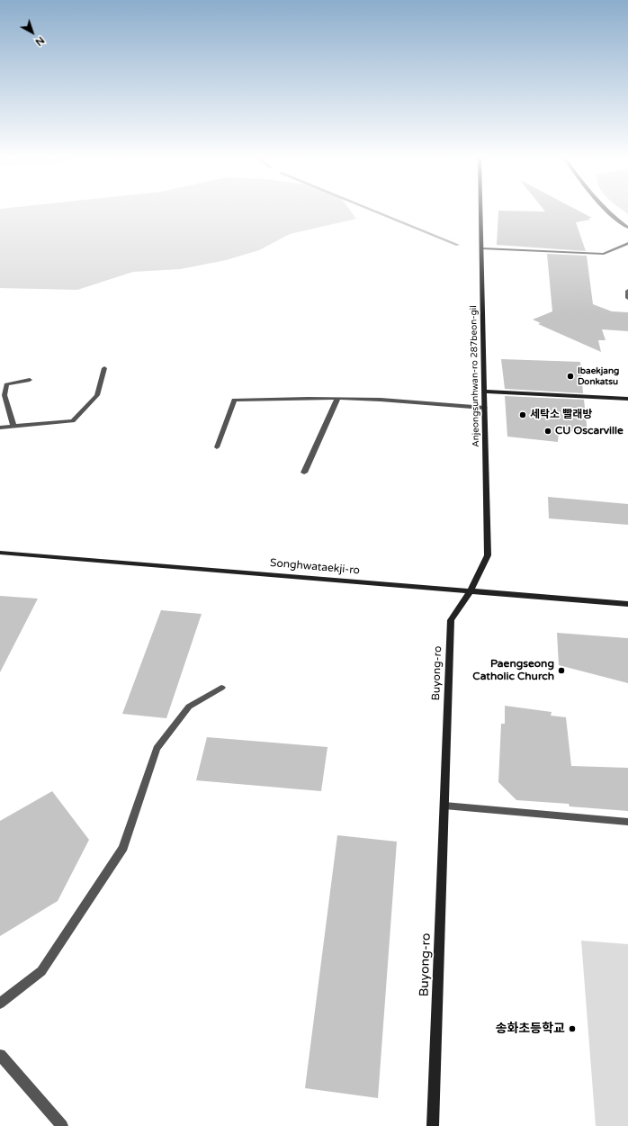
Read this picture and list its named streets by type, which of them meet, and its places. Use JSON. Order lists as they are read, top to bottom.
{
  "streets": {
    "street": ["Anjeongsunhwan-ro 287beon-gil", "Songhwataekji-ro", "Buyong-ro"]
  },
  "crossings": [
    ["Anjeongsunhwan-ro 287beon-gil", "Songhwataekji-ro"],
    ["Anjeongsunhwan-ro 287beon-gil", "Buyong-ro"],
    ["Songhwataekji-ro", "Buyong-ro"]
  ],
  "places": [
    "Ibaekjang Donkatsu",
    "세탁소 빨래방",
    "CU Oscarville",
    "Paengseong Catholic Church",
    "송화초등학교"
  ],
  "north": "bottom right"
}
